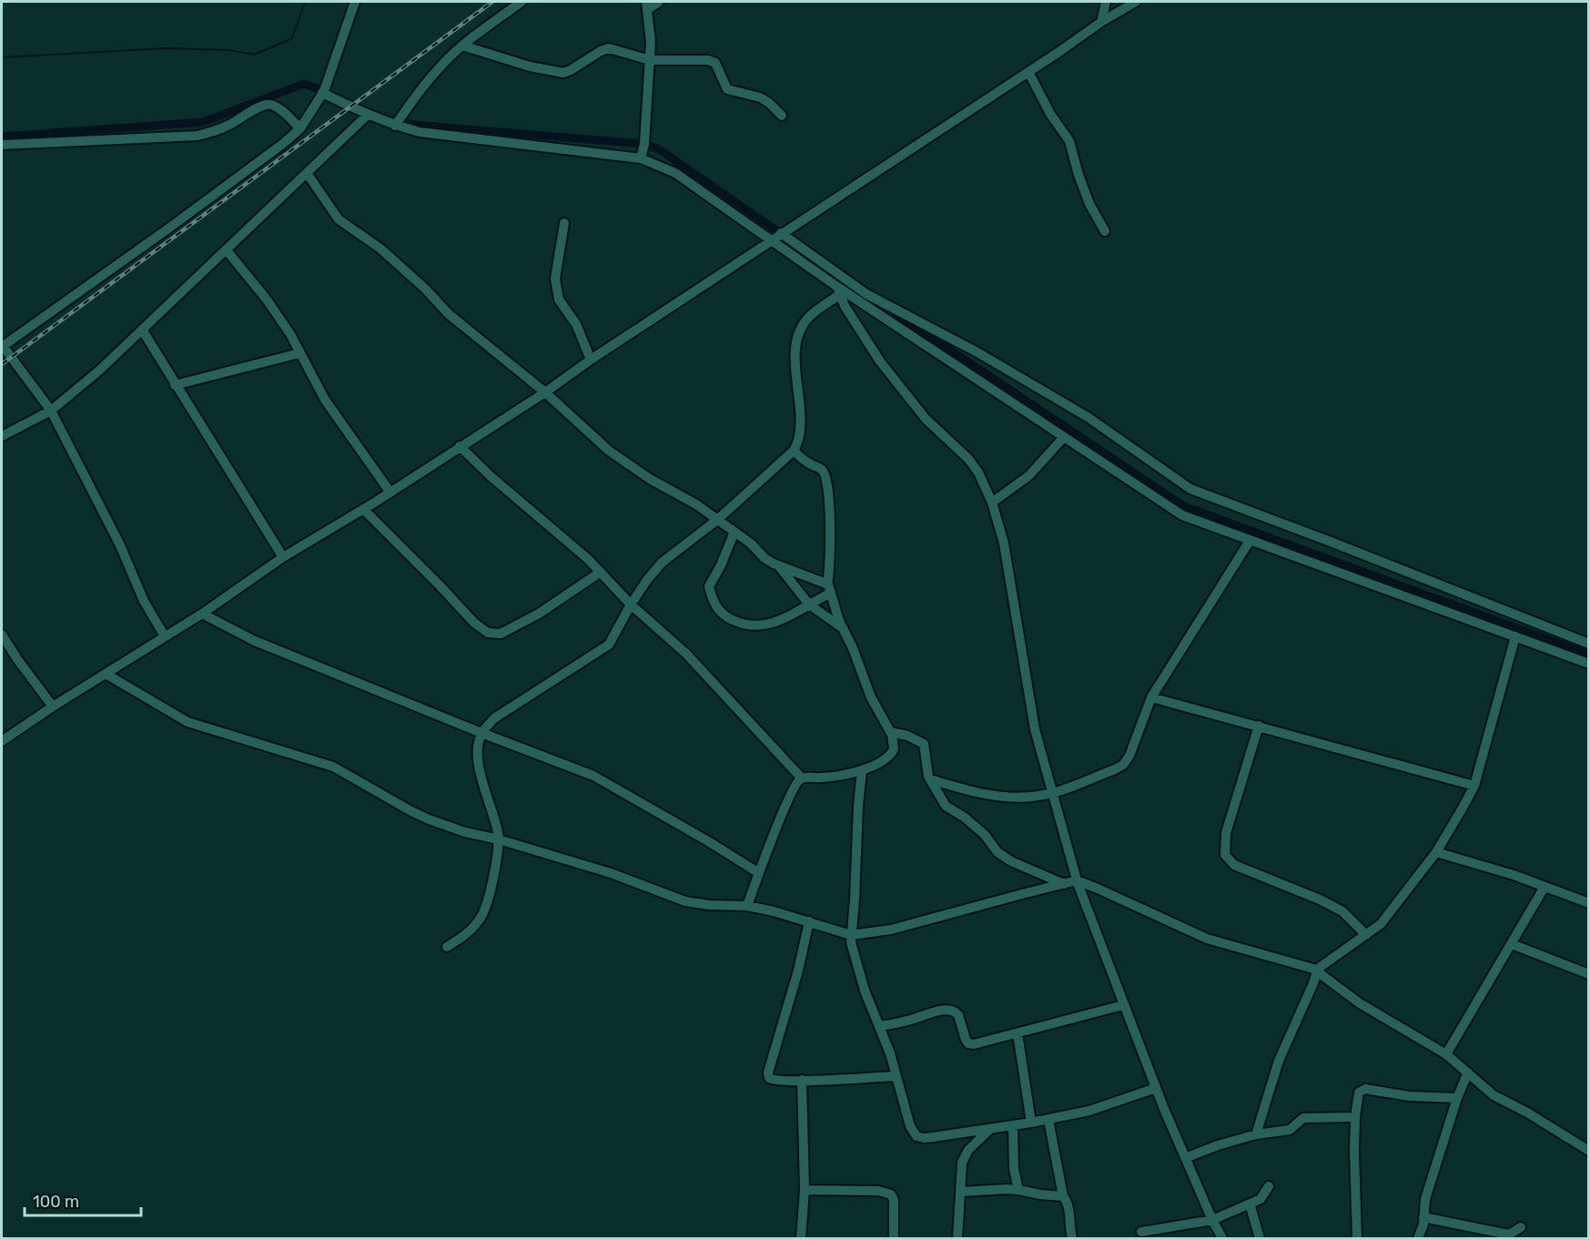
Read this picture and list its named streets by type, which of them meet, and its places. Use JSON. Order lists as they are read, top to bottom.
{
  "scale_bar": "100 m"
}
